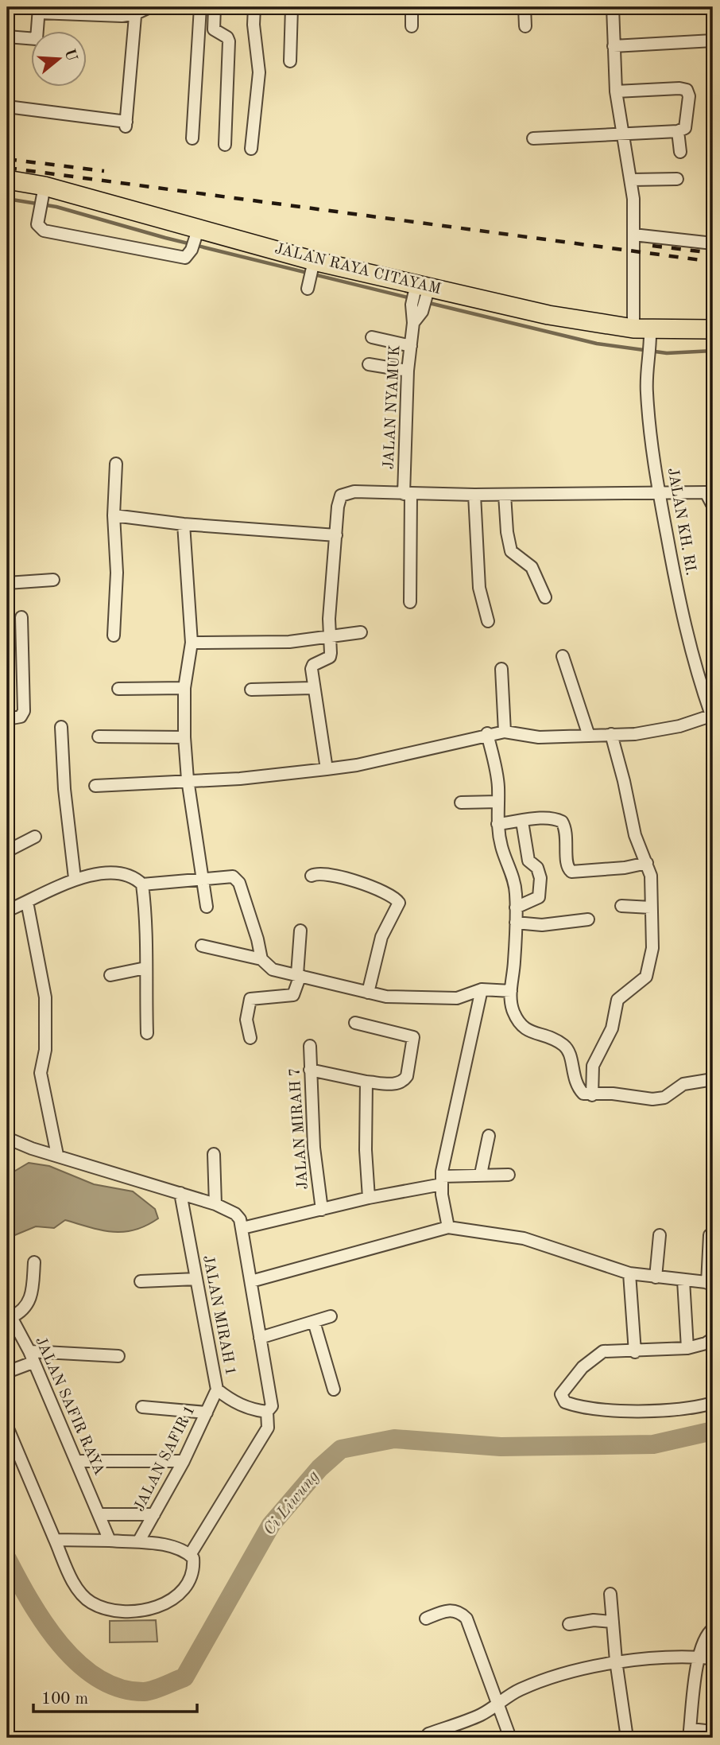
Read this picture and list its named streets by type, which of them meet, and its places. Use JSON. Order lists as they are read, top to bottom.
{
  "streets": {
    "main road": ["JALAN RAYA CITAYAM"],
    "street": [
      "JALAN NYAMUK",
      "JALAN KH. RI.",
      "JALAN MIRAH 7",
      "JALAN MIRAH 1",
      "JALAN SAFIR RAYA",
      "JALAN SAFIR 1"
    ]
  },
  "crossings": [
    ["JALAN RAYA CITAYAM", "JALAN NYAMUK"],
    ["JALAN RAYA CITAYAM", "JALAN KH. RI."],
    ["JALAN MIRAH 1", "JALAN SAFIR 1"]
  ],
  "water": ["Ci Liwung"],
  "scale_bar": "100 m",
  "north": "right"
}
